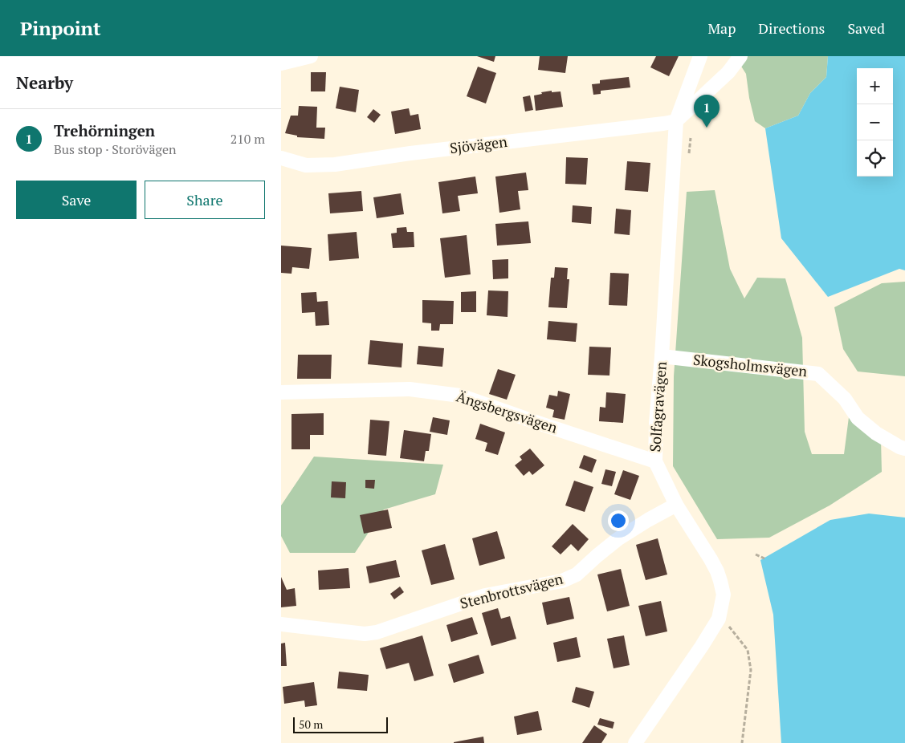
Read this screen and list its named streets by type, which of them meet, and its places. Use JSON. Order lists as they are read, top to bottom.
{
  "streets": {
    "street": [
      "Sjövägen",
      "Skogsholmsvägen",
      "Solfagravägen",
      "Ängsbergsvägen",
      "Stenbrottsvägen"
    ]
  },
  "crossings": [
    ["Sjövägen", "Solfagravägen"],
    ["Skogsholmsvägen", "Solfagravägen"],
    ["Solfagravägen", "Ängsbergsvägen"],
    ["Solfagravägen", "Stenbrottsvägen"]
  ],
  "scale_bar": "50 m",
  "page": {
    "header": "Pinpoint",
    "nav": ["Map", "Directions", "Saved"],
    "heading": "Nearby",
    "map_buttons": ["+", "−"],
    "pins": "1",
    "list": [
      {
        "mark": "1",
        "name": "Trehörningen",
        "note": "Bus stop · Storövägen",
        "value": "210 m"
      }
    ],
    "buttons": ["Save", "Share"],
    "scale": "50 m"
  }
}
